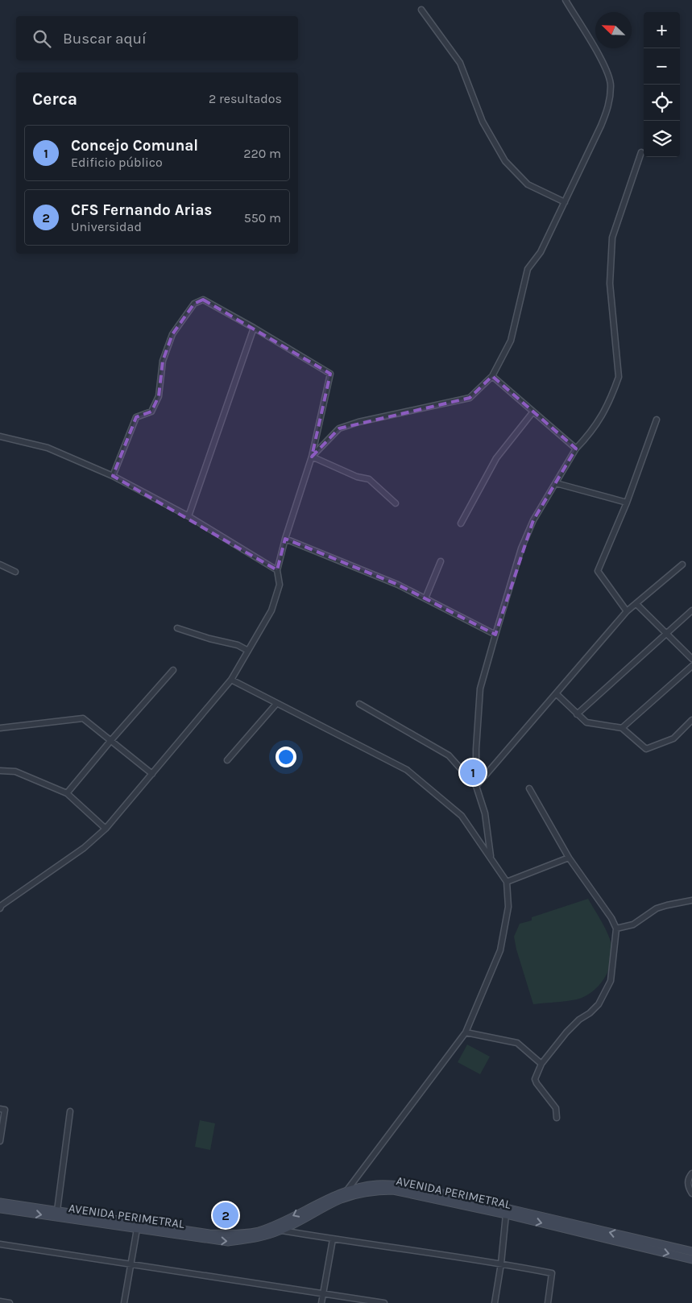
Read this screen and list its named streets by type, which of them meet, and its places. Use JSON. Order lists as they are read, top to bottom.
{
  "streets": {
    "main road": ["AVENIDA PERIMETRAL"]
  },
  "north": "top left",
  "page": {
    "map_buttons": ["+", "−"],
    "search": "Buscar aquí",
    "heading": ["Cerca", "2 resultados"],
    "list": [
      {
        "mark": "1",
        "name": "Concejo Comunal",
        "note": "Edificio público",
        "value": "220 m"
      },
      {
        "mark": "2",
        "name": "CFS Fernando Arias",
        "note": "Universidad",
        "value": "550 m"
      }
    ],
    "pins": ["1", "2"]
  }
}
